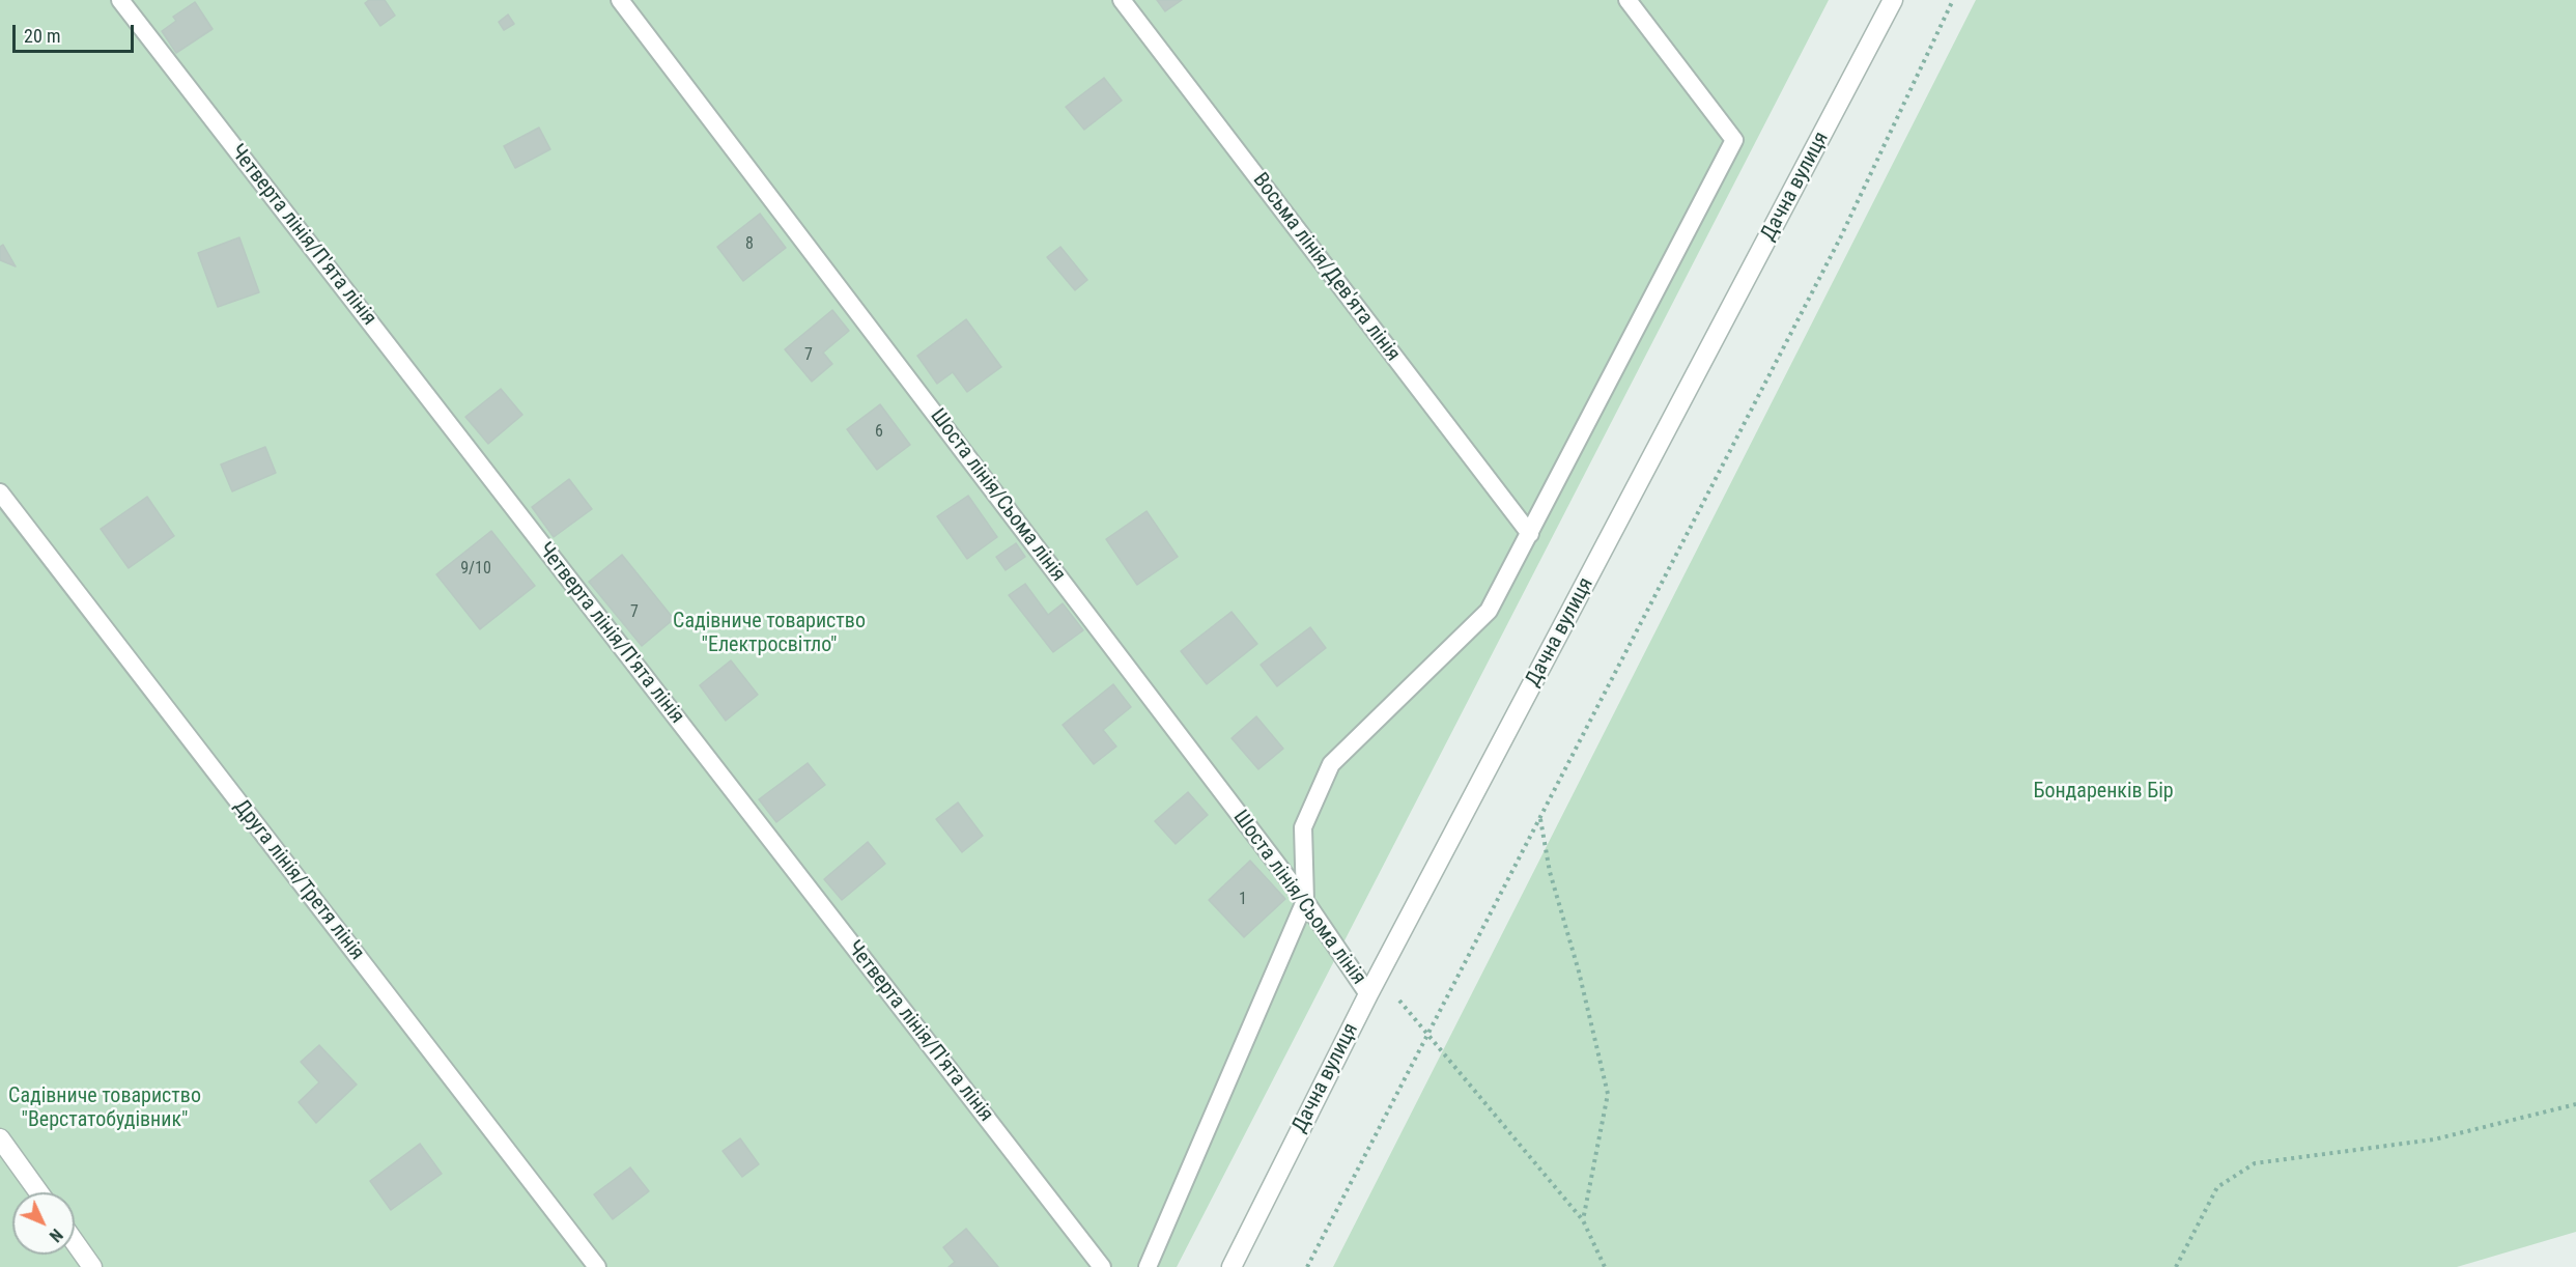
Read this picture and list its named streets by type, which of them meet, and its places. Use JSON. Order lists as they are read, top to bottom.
{
  "streets": {
    "street": ["Дачна вулиця"],
    "lane": [
      "Четверта лінія/П'ята лінія",
      "Восьма лінія/Дев'ята лінія",
      "Шоста лінія/Сьома лінія",
      "Друга лінія/Третя лінія"
    ]
  },
  "crossings": [
    ["Дачна вулиця", "Шоста лінія/Сьома лінія"]
  ],
  "parks": ["Садівниче товариство \"Електросвітло\"", "Бондаренків Бір", "Садівниче товариство \"Верстатобудівник\""],
  "house_numbers": [
    "8",
    "7",
    "6",
    "9/10",
    "7",
    "1"
  ],
  "scale_bar": "20 m",
  "north": "bottom right"
}
